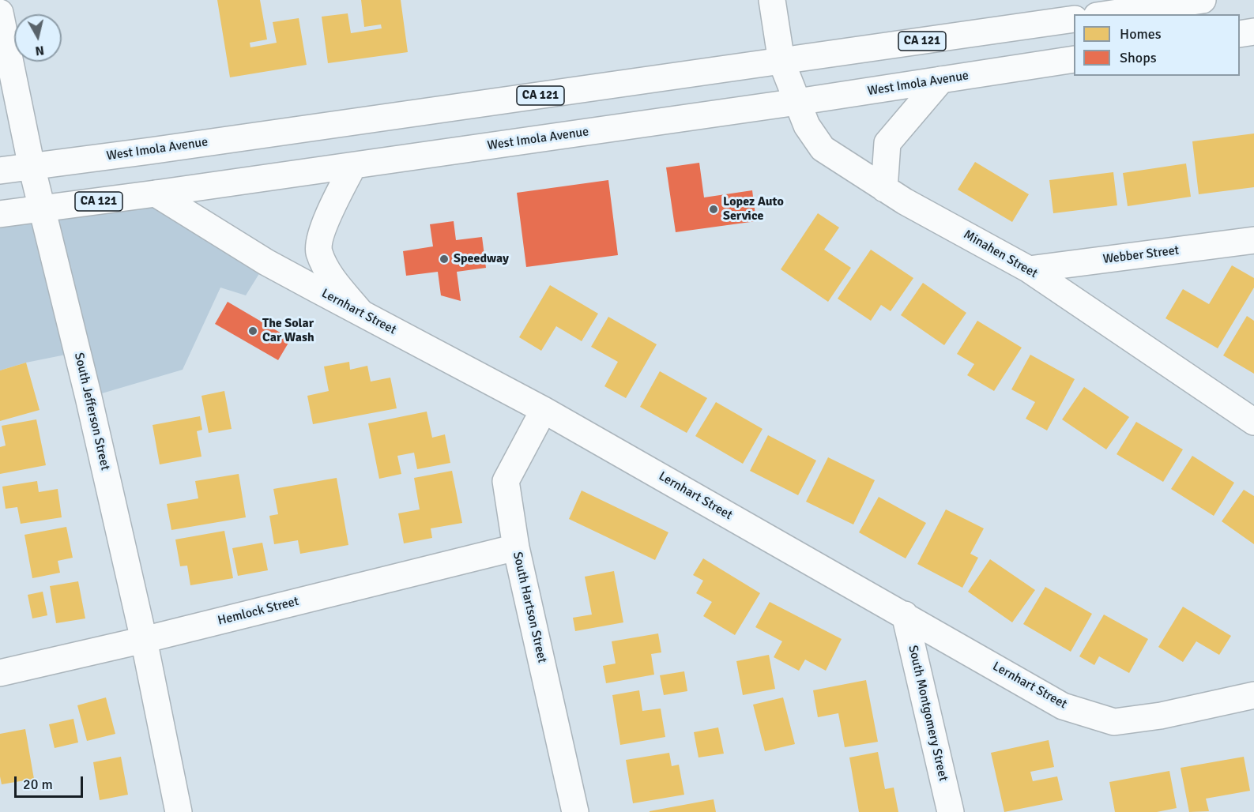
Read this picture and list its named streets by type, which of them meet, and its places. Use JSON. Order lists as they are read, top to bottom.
{
  "streets": {
    "street": [
      "CA 121",
      "West Imola Avenue",
      "Minahen Street",
      "Webber Street",
      "Lernhart Street",
      "South Jefferson Street",
      "South Hartson Street",
      "Hemlock Street",
      "South Montgomery Street"
    ]
  },
  "crossings": [
    ["West Imola Avenue", "Minahen Street"],
    ["West Imola Avenue", "Lernhart Street"],
    ["West Imola Avenue", "South Jefferson Street"],
    ["Minahen Street", "Webber Street"],
    ["Lernhart Street", "South Hartson Street"],
    ["Lernhart Street", "South Montgomery Street"],
    ["South Jefferson Street", "Hemlock Street"],
    ["South Hartson Street", "Hemlock Street"]
  ],
  "places": ["Lopez Auto Service", "Speedway", "The Solar Car Wash"],
  "legend": ["Homes", "Shops"],
  "scale_bar": "20 m",
  "north": "bottom"
}
